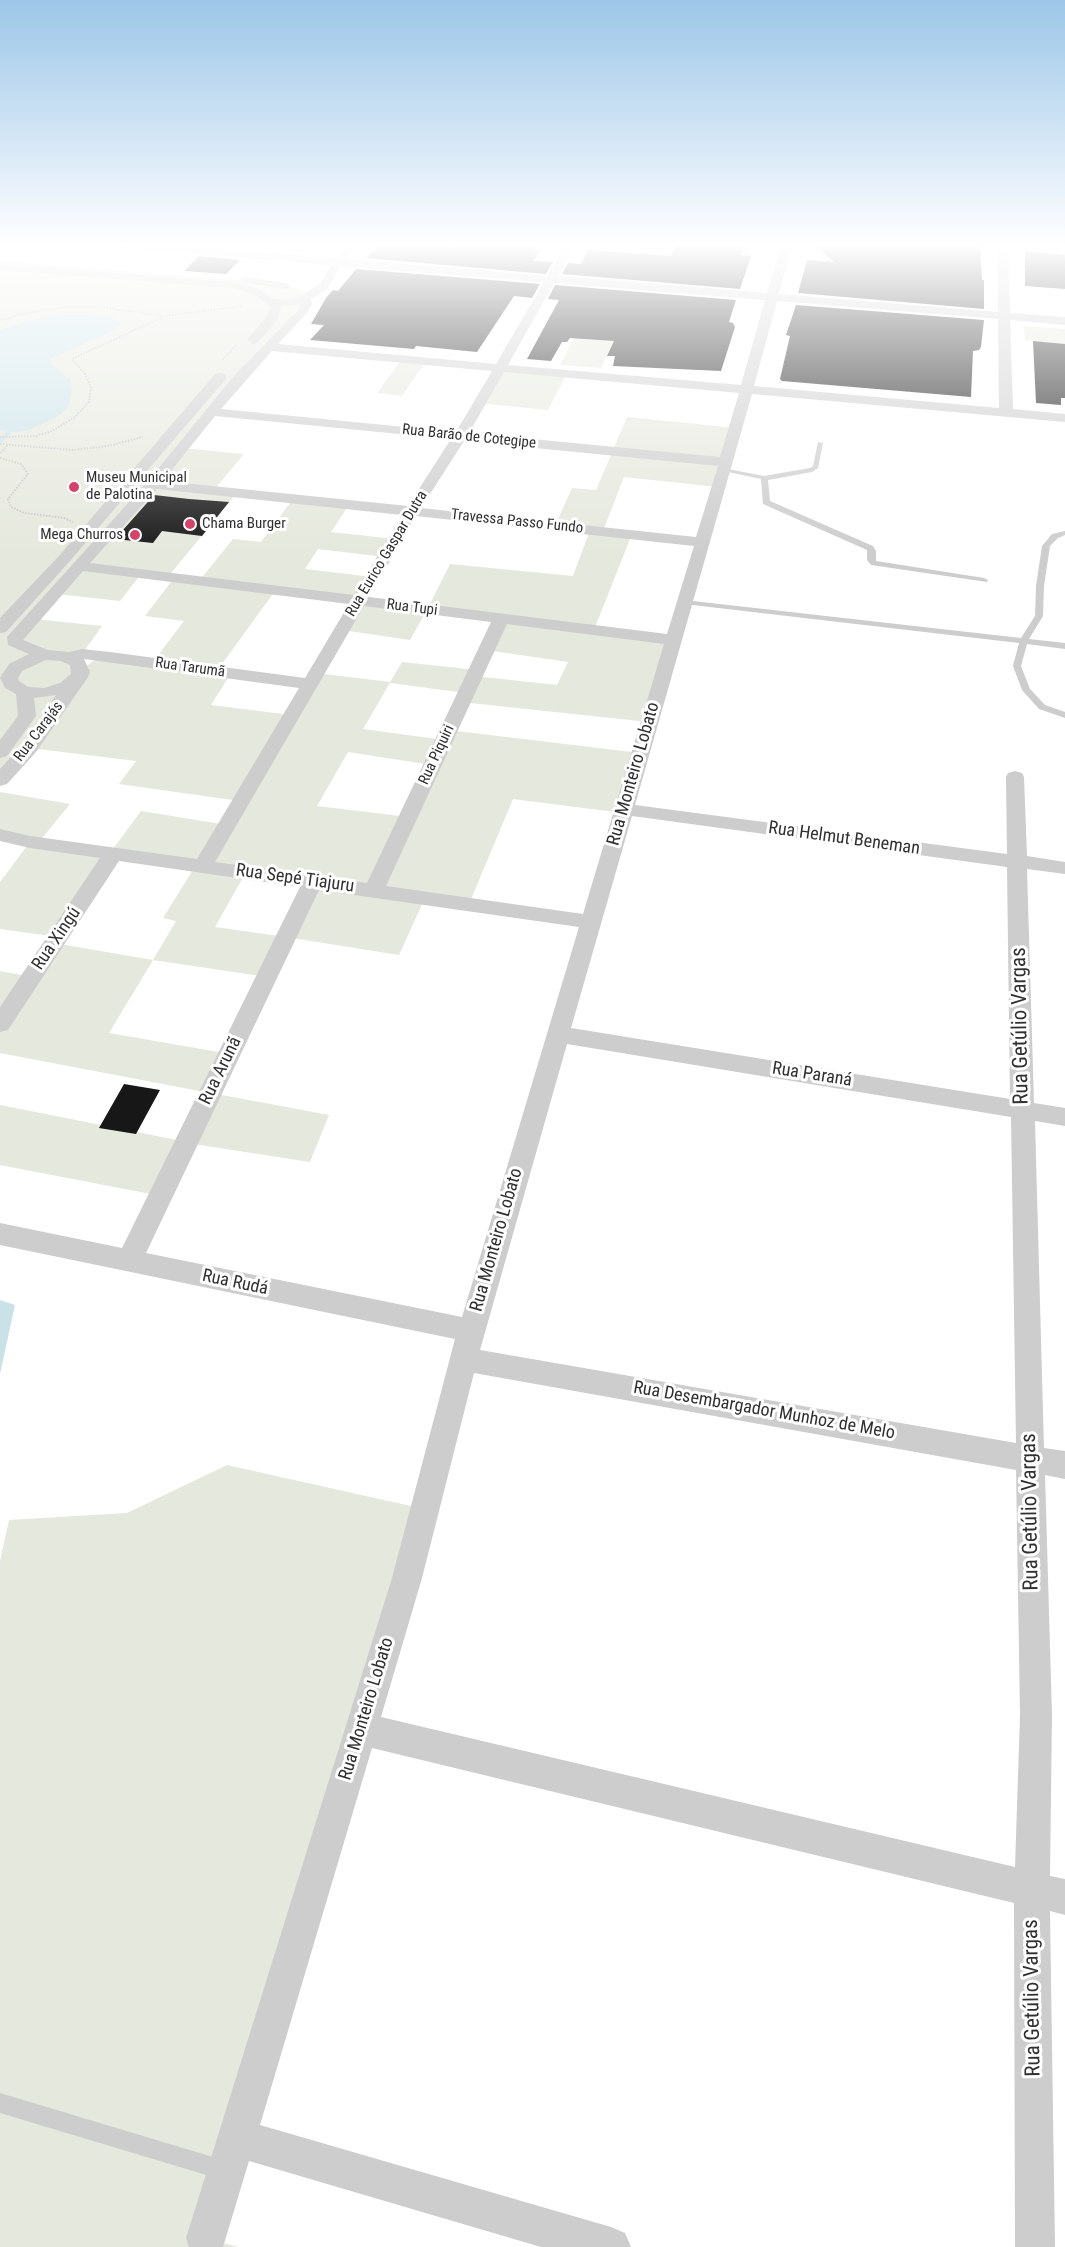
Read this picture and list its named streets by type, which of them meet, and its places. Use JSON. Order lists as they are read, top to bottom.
{
  "streets": {
    "street": [
      "Rua Barão de Cotegipe",
      "Travessa Passo Fundo",
      "Rua Eurico Gaspar Dutra",
      "Rua Tupi",
      "Rua Tarumã",
      "Rua Carajás",
      "Rua Piquiri",
      "Rua Monteiro Lobato",
      "Rua Helmut Beneman",
      "Rua Sepé Tiajuru",
      "Rua Xingú",
      "Rua Getúlio Vargas",
      "Rua Arunã",
      "Rua Paraná",
      "Rua Rudá",
      "Rua Desembargador Munhoz de Melo"
    ]
  },
  "crossings": [
    ["Rua Barão de Cotegipe", "Rua Eurico Gaspar Dutra"],
    ["Rua Barão de Cotegipe", "Rua Monteiro Lobato"],
    ["Travessa Passo Fundo", "Rua Eurico Gaspar Dutra"],
    ["Travessa Passo Fundo", "Rua Monteiro Lobato"],
    ["Rua Eurico Gaspar Dutra", "Rua Tupi"],
    ["Rua Eurico Gaspar Dutra", "Rua Tarumã"],
    ["Rua Eurico Gaspar Dutra", "Rua Sepé Tiajuru"],
    ["Rua Tupi", "Rua Piquiri"],
    ["Rua Tupi", "Rua Monteiro Lobato"],
    ["Rua Tarumã", "Rua Carajás"],
    ["Rua Piquiri", "Rua Sepé Tiajuru"],
    ["Rua Monteiro Lobato", "Rua Helmut Beneman"],
    ["Rua Monteiro Lobato", "Rua Sepé Tiajuru"],
    ["Rua Monteiro Lobato", "Rua Paraná"],
    ["Rua Monteiro Lobato", "Rua Rudá"],
    ["Rua Monteiro Lobato", "Rua Desembargador Munhoz de Melo"],
    ["Rua Helmut Beneman", "Rua Getúlio Vargas"],
    ["Rua Sepé Tiajuru", "Rua Xingú"],
    ["Rua Sepé Tiajuru", "Rua Arunã"],
    ["Rua Getúlio Vargas", "Rua Paraná"],
    ["Rua Getúlio Vargas", "Rua Desembargador Munhoz de Melo"],
    ["Rua Arunã", "Rua Rudá"],
    ["Rua Rudá", "Rua Desembargador Munhoz de Melo"]
  ],
  "places": ["Museu Municipal de Palotina", "Chama Burger", "Mega Churros"]
}
